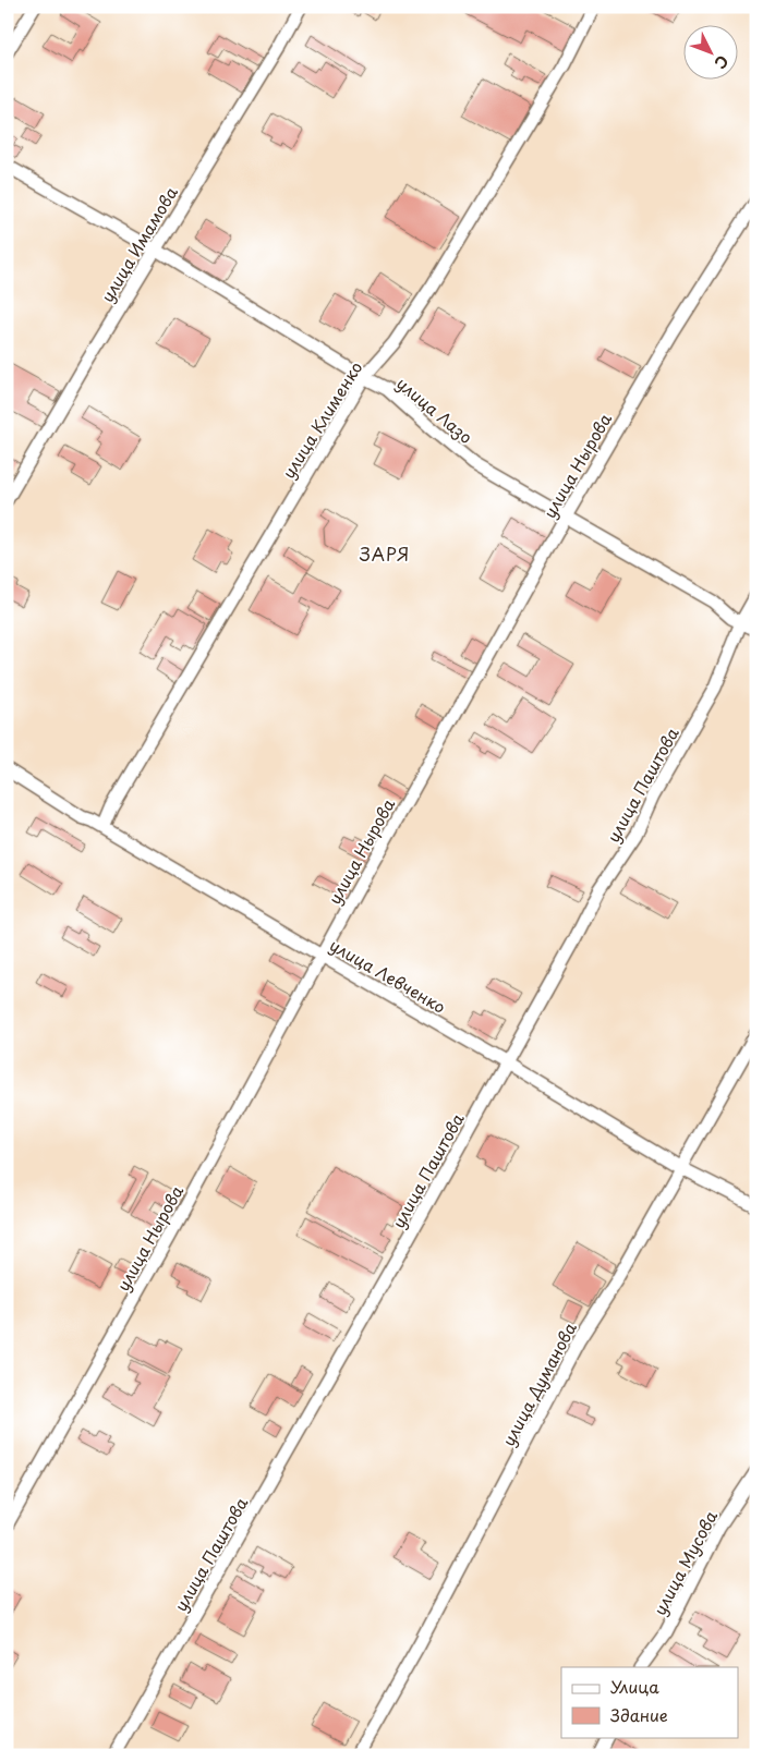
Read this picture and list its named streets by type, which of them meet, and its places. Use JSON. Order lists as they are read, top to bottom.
{
  "streets": {
    "street": [
      "улица Имамова",
      "улица Лазо",
      "улица Клименко",
      "улица Нырова",
      "улица Паштова",
      "улица Левченко",
      "улица Думанова",
      "улица Мусова"
    ]
  },
  "crossings": [
    ["улица Имамова", "улица Лазо"],
    ["улица Лазо", "улица Клименко"],
    ["улица Лазо", "улица Нырова"],
    ["улица Лазо", "улица Паштова"],
    ["улица Клименко", "улица Левченко"],
    ["улица Нырова", "улица Левченко"],
    ["улица Паштова", "улица Левченко"],
    ["улица Левченко", "улица Думанова"]
  ],
  "districts": ["ЗАРЯ"],
  "legend": ["Улица", "Здание"],
  "north": "bottom right"
}
